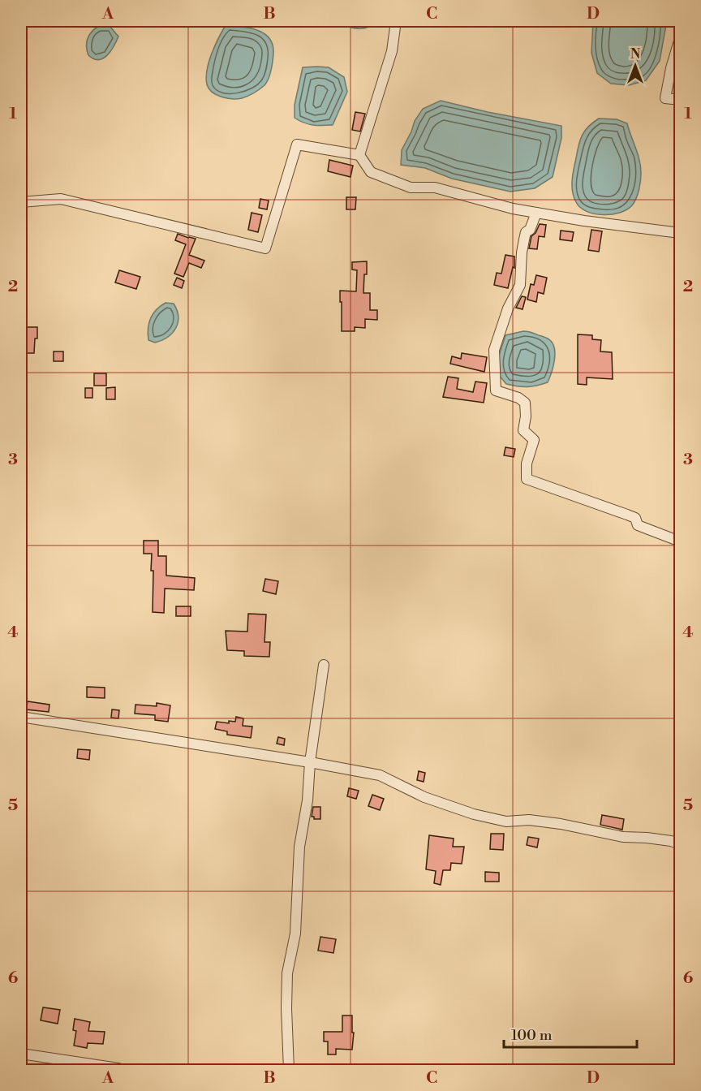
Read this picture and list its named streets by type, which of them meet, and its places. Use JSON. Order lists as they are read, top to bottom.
{
  "scale_bar": "100 m",
  "north": "top",
  "grid": {
    "columns": [
      "A",
      "B",
      "C",
      "D"
    ],
    "rows": [
      "1",
      "2",
      "3",
      "4",
      "5",
      "6"
    ]
  }
}
